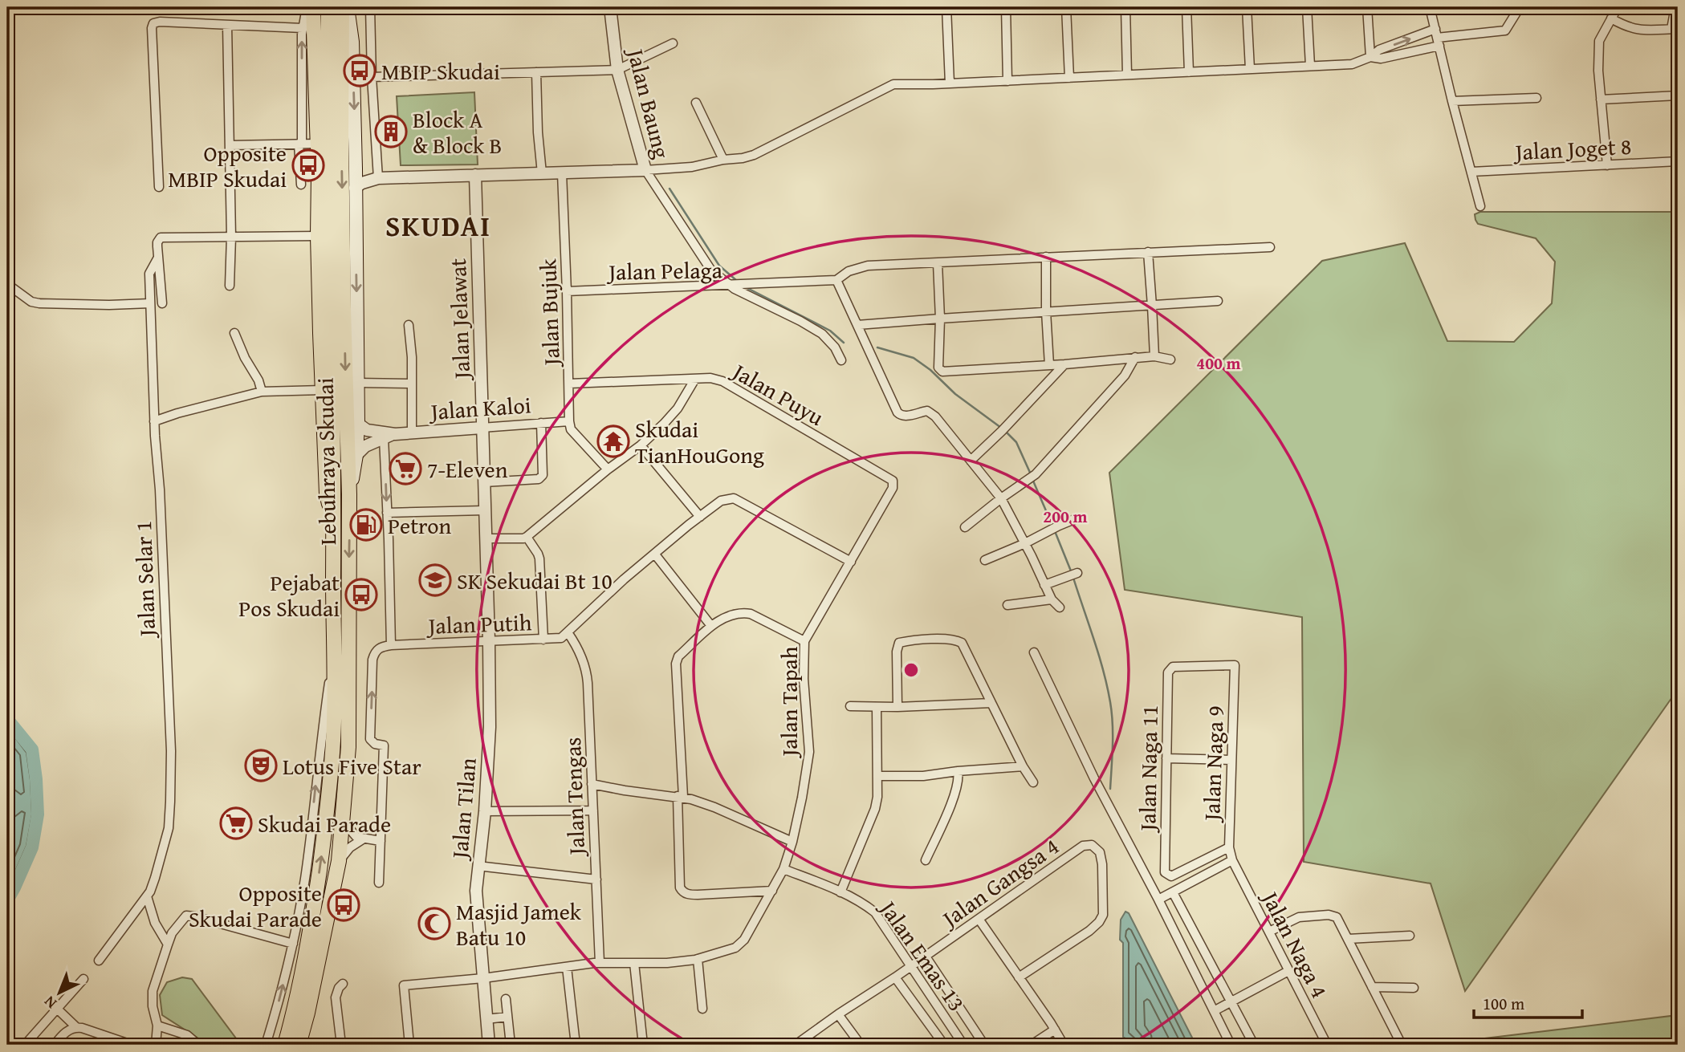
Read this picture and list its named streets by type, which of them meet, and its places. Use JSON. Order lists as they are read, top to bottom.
{
  "streets": {
    "main road": ["Lebuhraya Skudai"],
    "street": [
      "Jalan Baung",
      "Jalan Joget 8",
      "Jalan Pelaga",
      "Jalan Bujuk",
      "Jalan Jelawat",
      "Jalan Puyu",
      "Jalan Kaloi",
      "Jalan Selar 1",
      "Jalan Putih",
      "Jalan Tapah",
      "Jalan Naga 9",
      "Jalan Naga 11",
      "Jalan Tengas",
      "Jalan Tilan",
      "Jalan Gangsa 4",
      "Jalan Naga 4",
      "Jalan Emas 13"
    ]
  },
  "crossings": [
    ["Jalan Baung", "Jalan Pelaga"],
    ["Jalan Pelaga", "Jalan Bujuk"],
    ["Jalan Bujuk", "Jalan Puyu"],
    ["Jalan Bujuk", "Jalan Kaloi"],
    ["Jalan Jelawat", "Jalan Kaloi"],
    ["Jalan Jelawat", "Jalan Tilan"],
    ["Jalan Puyu", "Jalan Tapah"],
    ["Jalan Putih", "Jalan Tengas"],
    ["Jalan Putih", "Jalan Tilan"],
    ["Jalan Tapah", "Jalan Tengas"],
    ["Jalan Tapah", "Jalan Tilan"],
    ["Jalan Tapah", "Jalan Emas 13"],
    ["Jalan Naga 9", "Jalan Naga 11"],
    ["Jalan Naga 9", "Jalan Naga 4"],
    ["Jalan Gangsa 4", "Jalan Emas 13"]
  ],
  "districts": ["SKUDAI"],
  "places": {
    "bus stop": [
      "MBIP Skudai",
      "Opposite MBIP Skudai",
      "Pejabat Pos Skudai",
      "Opposite Skudai Parade"
    ],
    "building": ["Block A & Block B"],
    "temple": ["Skudai TianHouGong"],
    "supermarket": ["7-Eleven", "Skudai Parade"],
    "fuel station": ["Petron"],
    "school or university": ["SK Sekudai Bt 10"],
    "theatre": ["Lotus Five Star"],
    "mosque": ["Masjid Jamek Batu 10"]
  },
  "scale_bar": "100 m",
  "north": "bottom left",
  "rings": ["400 m", "200 m"]
}
